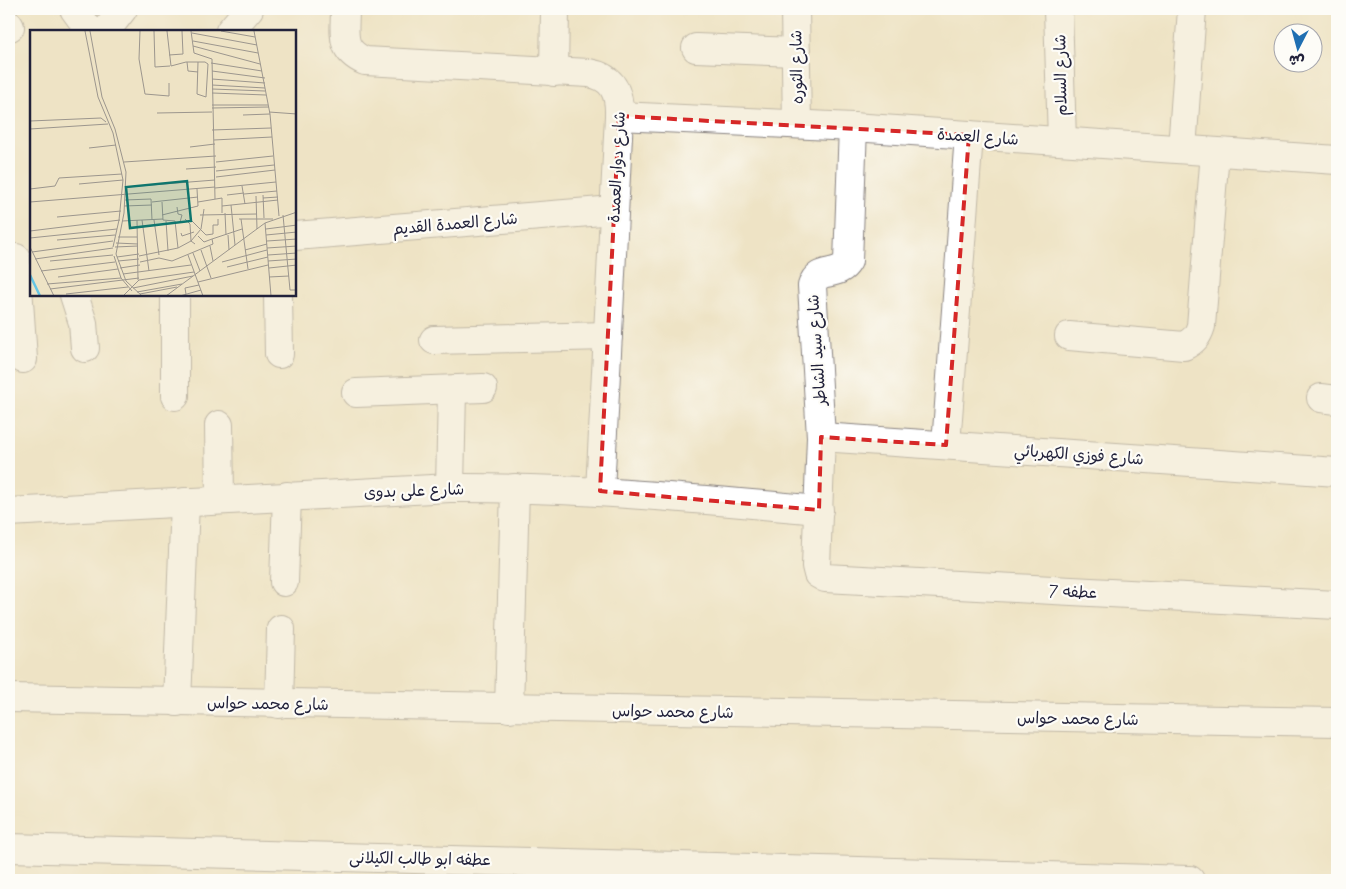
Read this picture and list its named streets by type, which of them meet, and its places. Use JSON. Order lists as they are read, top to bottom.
{
  "streets": {
    "street": [
      "شارع الثوره",
      "شارع السلام",
      "شارع العمدة",
      "شارع دوار العمدة",
      "شارع العمدة القديم",
      "شارع سيد الشاطر",
      "شارع فوزي الكهربائي",
      "شارع على بدوى",
      "عطفه 7",
      "شارع محمد حواس",
      "عطفه ابو طالب الكيلانى"
    ]
  },
  "crossings": [
    ["شارع الثوره", "شارع العمدة"],
    ["شارع السلام", "شارع العمدة"],
    ["شارع العمدة", "شارع دوار العمدة"],
    ["شارع العمدة", "شارع سيد الشاطر"],
    ["شارع دوار العمدة", "شارع العمدة القديم"],
    ["شارع دوار العمدة", "شارع على بدوى"],
    ["شارع سيد الشاطر", "شارع فوزي الكهربائي"],
    ["شارع سيد الشاطر", "شارع على بدوى"],
    ["شارع سيد الشاطر", "عطفه 7"]
  ],
  "north": "bottom"
}
